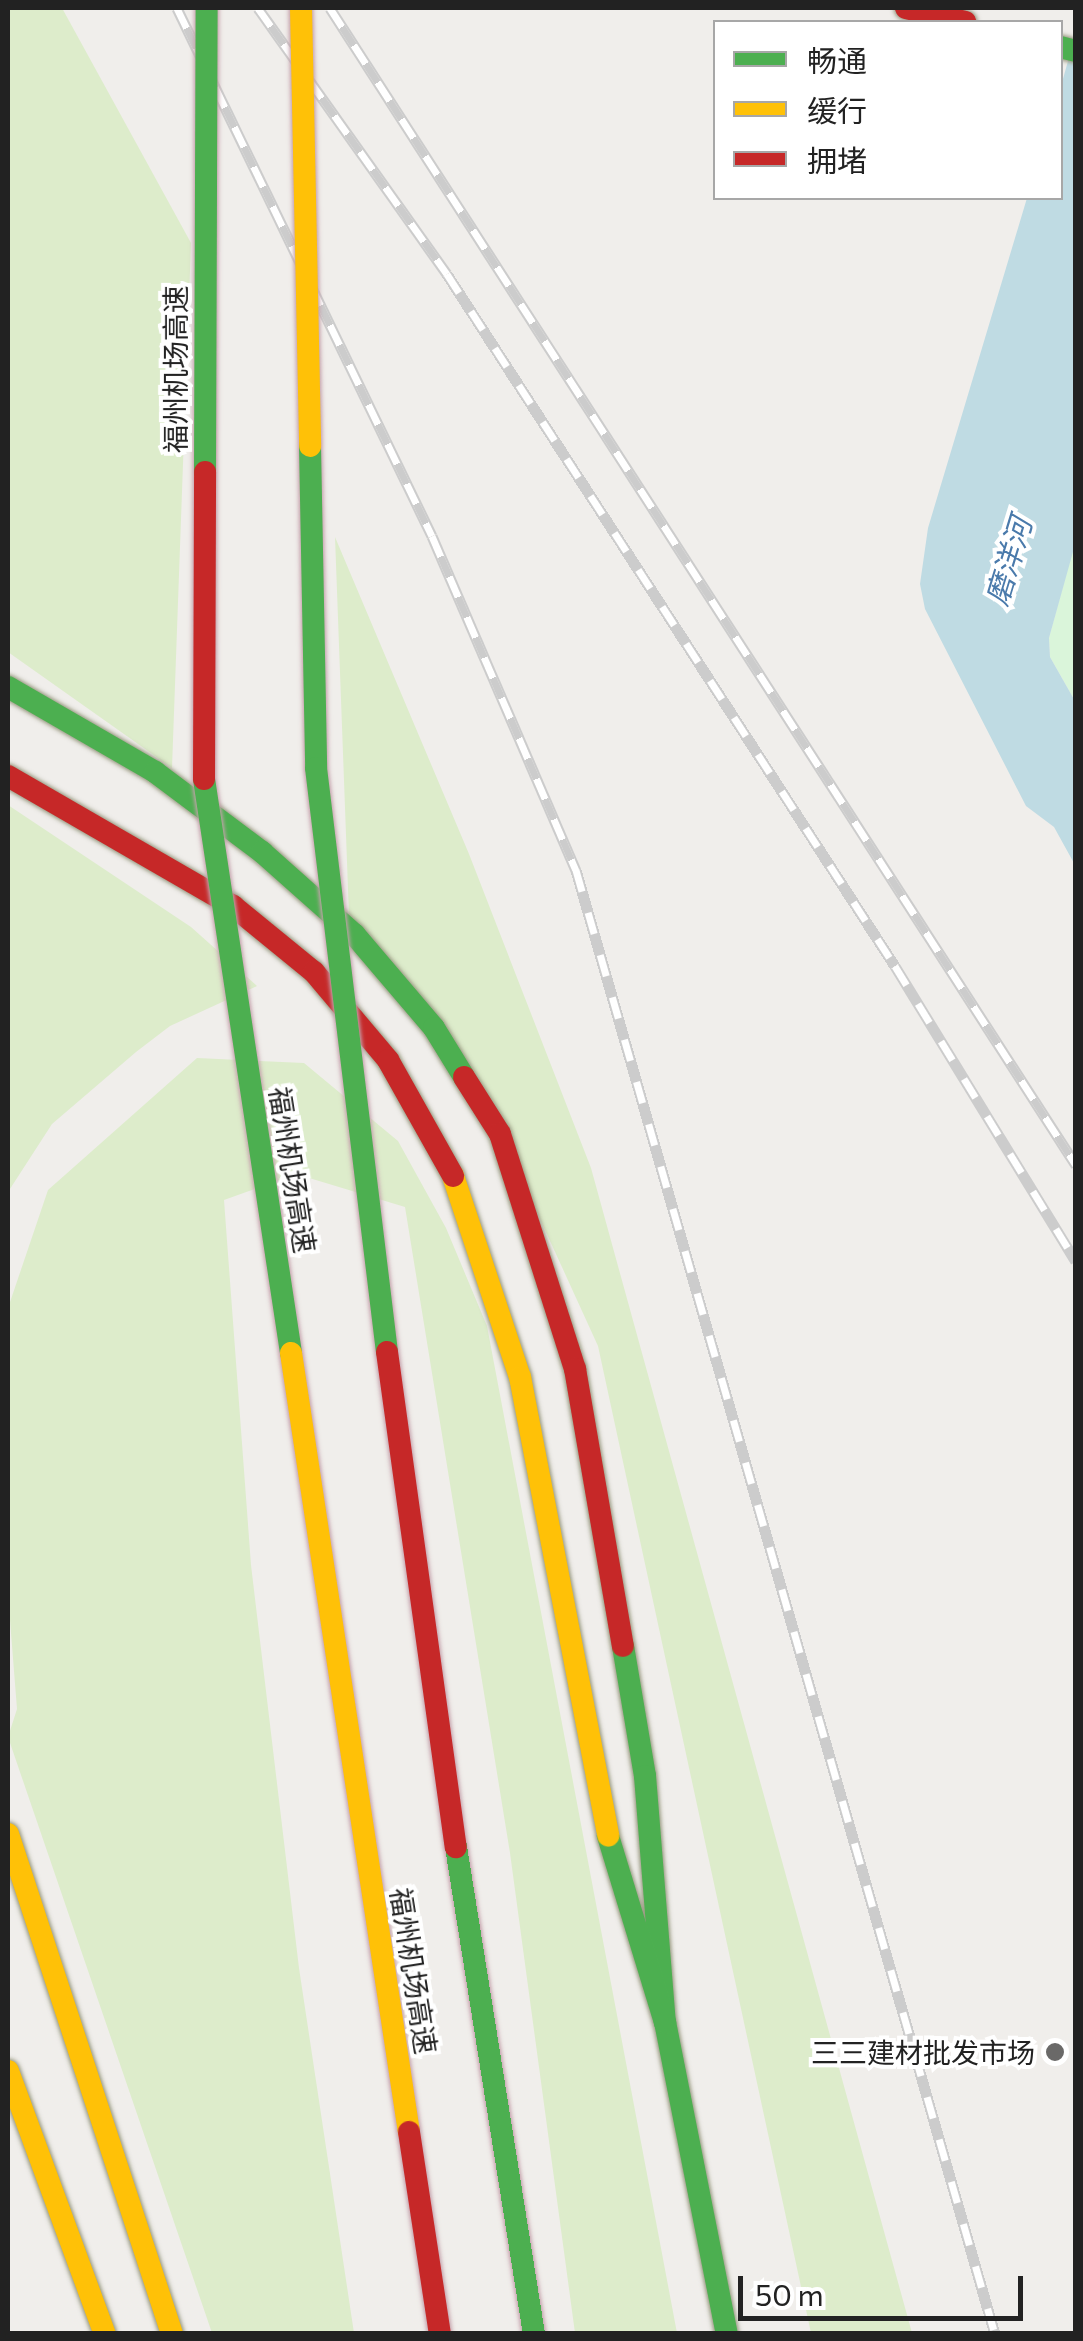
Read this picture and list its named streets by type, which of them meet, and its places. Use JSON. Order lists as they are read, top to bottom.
{
  "streets": {
    "main road": ["福州机场高速"]
  },
  "water": ["磨洋河"],
  "places": ["三三建材批发市场"],
  "legend": ["畅通", "缓行", "拥堵"],
  "scale_bar": "50 m"
}
